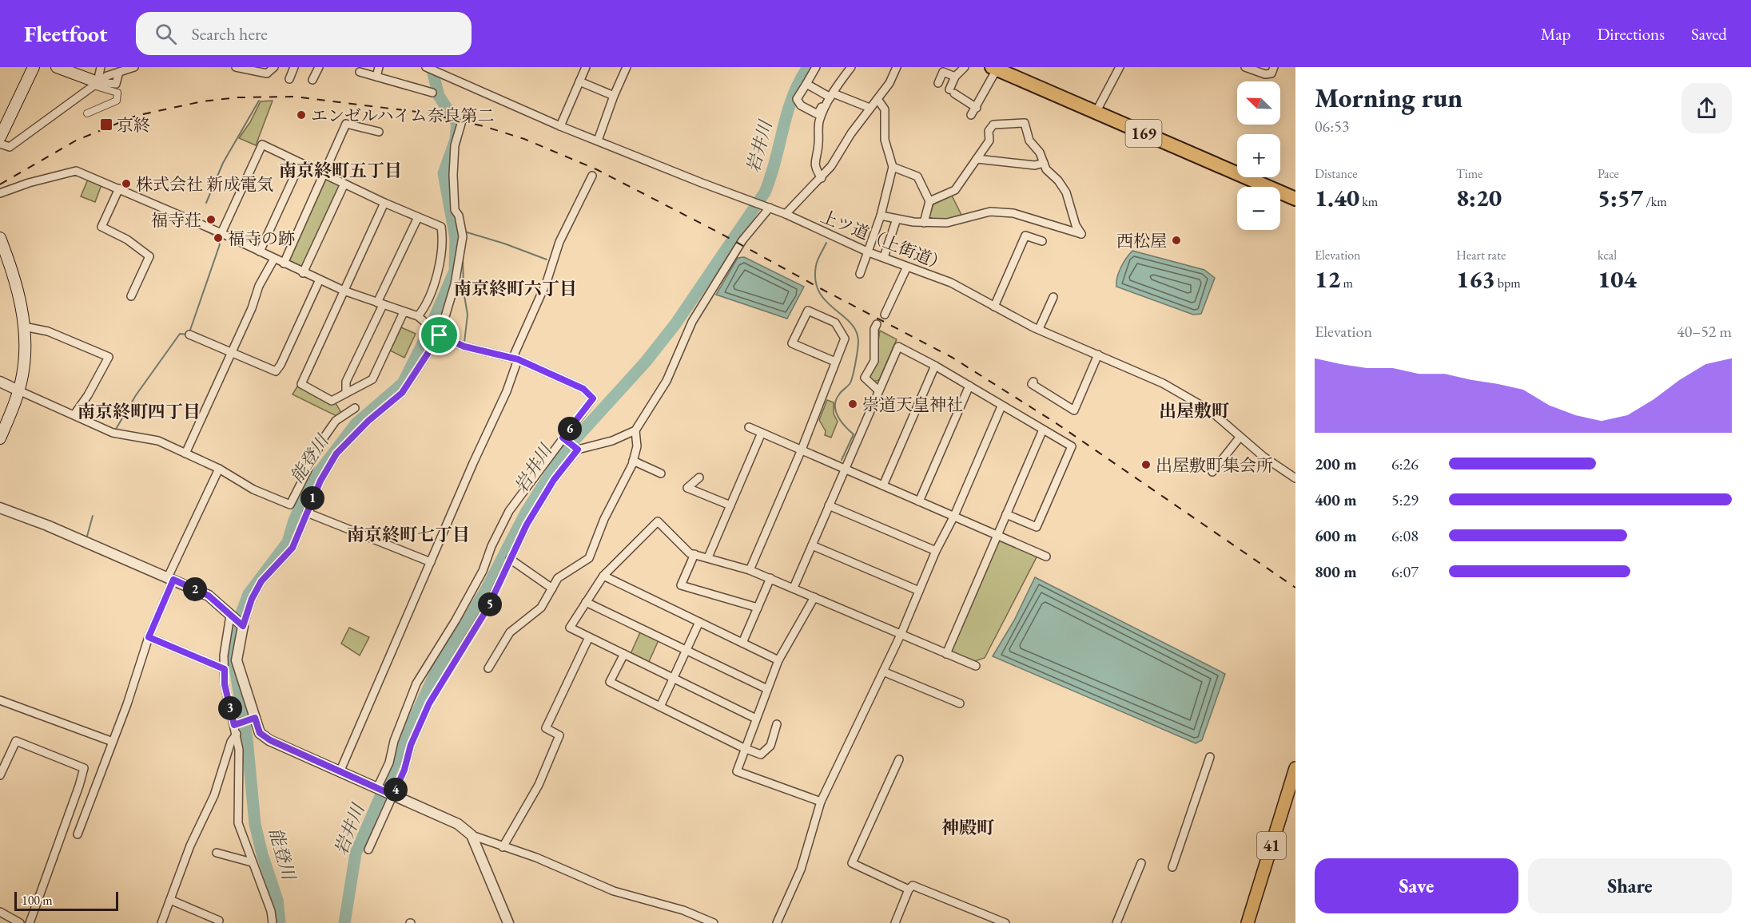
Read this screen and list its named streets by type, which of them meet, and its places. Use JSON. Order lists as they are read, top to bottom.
{
  "streets": {
    "highway": ["169"],
    "main road": ["41"],
    "street": ["上ツ道（上街道）"]
  },
  "districts": [
    "南京終町五丁目",
    "南京終町六丁目",
    "出屋敷町",
    "南京終町四丁目",
    "南京終町七丁目",
    "神殿町"
  ],
  "water": ["岩井川", "能登川"],
  "places": {
    "other": [
      "エンゼルハイム奈良第二",
      "株式会社 新成電気",
      "福寺荘",
      "福寺の跡",
      "西松屋",
      "崇道天皇神社",
      "出屋敷町集会所"
    ],
    "transit": ["京終"]
  },
  "scale_bar": "100 m",
  "north": "top left",
  "page": {
    "header": "Fleetfoot",
    "search": "Search here",
    "nav": ["Map", "Directions", "Saved"],
    "heading": ["Morning run", "06:53"],
    "map_buttons": ["+", "−"],
    "stats": [
      ["Distance", "1.40 km"],
      ["Time", "8:20"],
      ["Pace", "5:57 /km"],
      ["Elevation", "12 m"],
      ["Heart rate", "163 bpm"],
      ["kcal", "104"]
    ],
    "chart": ["Elevation", "40–52 m"],
    "pins": [
      "6",
      "1",
      "2",
      "5",
      "3",
      "4"
    ],
    "list": [
      {
        "name": "200 m",
        "note": "6:26"
      },
      {
        "name": "400 m",
        "note": "5:29"
      },
      {
        "name": "600 m",
        "note": "6:08"
      },
      {
        "name": "800 m",
        "note": "6:07"
      }
    ],
    "buttons": ["Save", "Share"],
    "scale": "100 m"
  }
}
